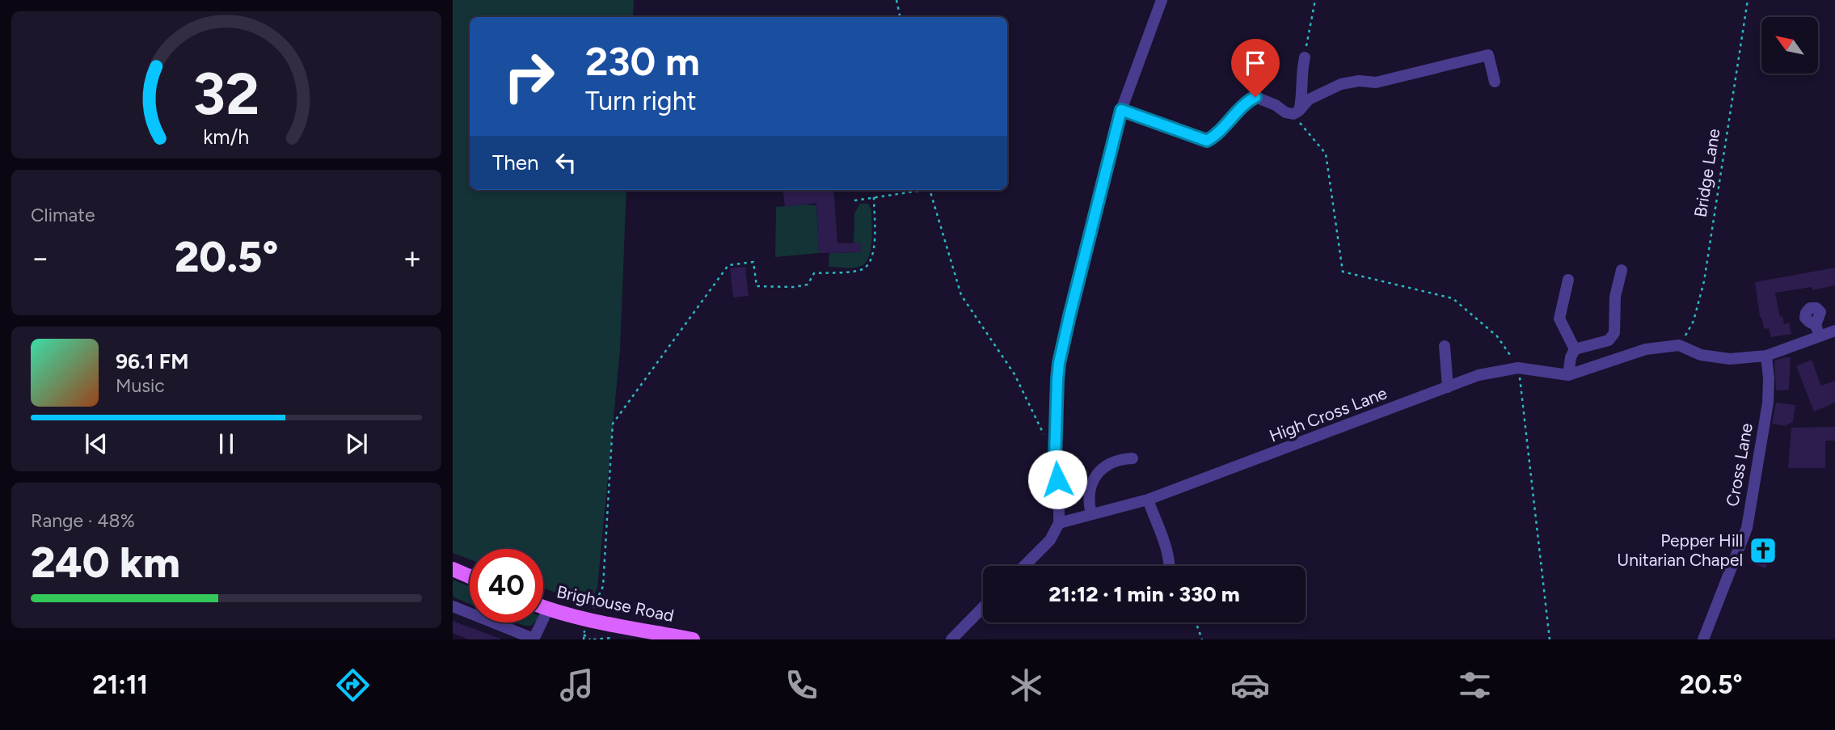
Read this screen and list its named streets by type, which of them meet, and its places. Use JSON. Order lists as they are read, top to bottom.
{
  "streets": {
    "main road": ["Brighouse Road"],
    "street": ["High Cross Lane", "Cross Lane"],
    "path": ["Bridge Lane"]
  },
  "crossings": [
    ["Bridge Lane", "High Cross Lane"]
  ],
  "places": {
    "church": ["Pepper Hill Unitarian Chapel"]
  },
  "north": "top left",
  "page": {
    "turn": ["230 m", "Turn right"],
    "then": "Then",
    "tile": [
      "Climate",
      ["Range · 48%", "240 km"]
    ],
    "heat": ["−", "20.5°", "+"],
    "song": ["96.1 FM", "Music"],
    "limit": "40",
    "trip": "21:12 · 1 min · 330 m",
    "tabs": ["21:11", "20.5°"],
    "gauge": ["32", "km/h"]
  }
}
